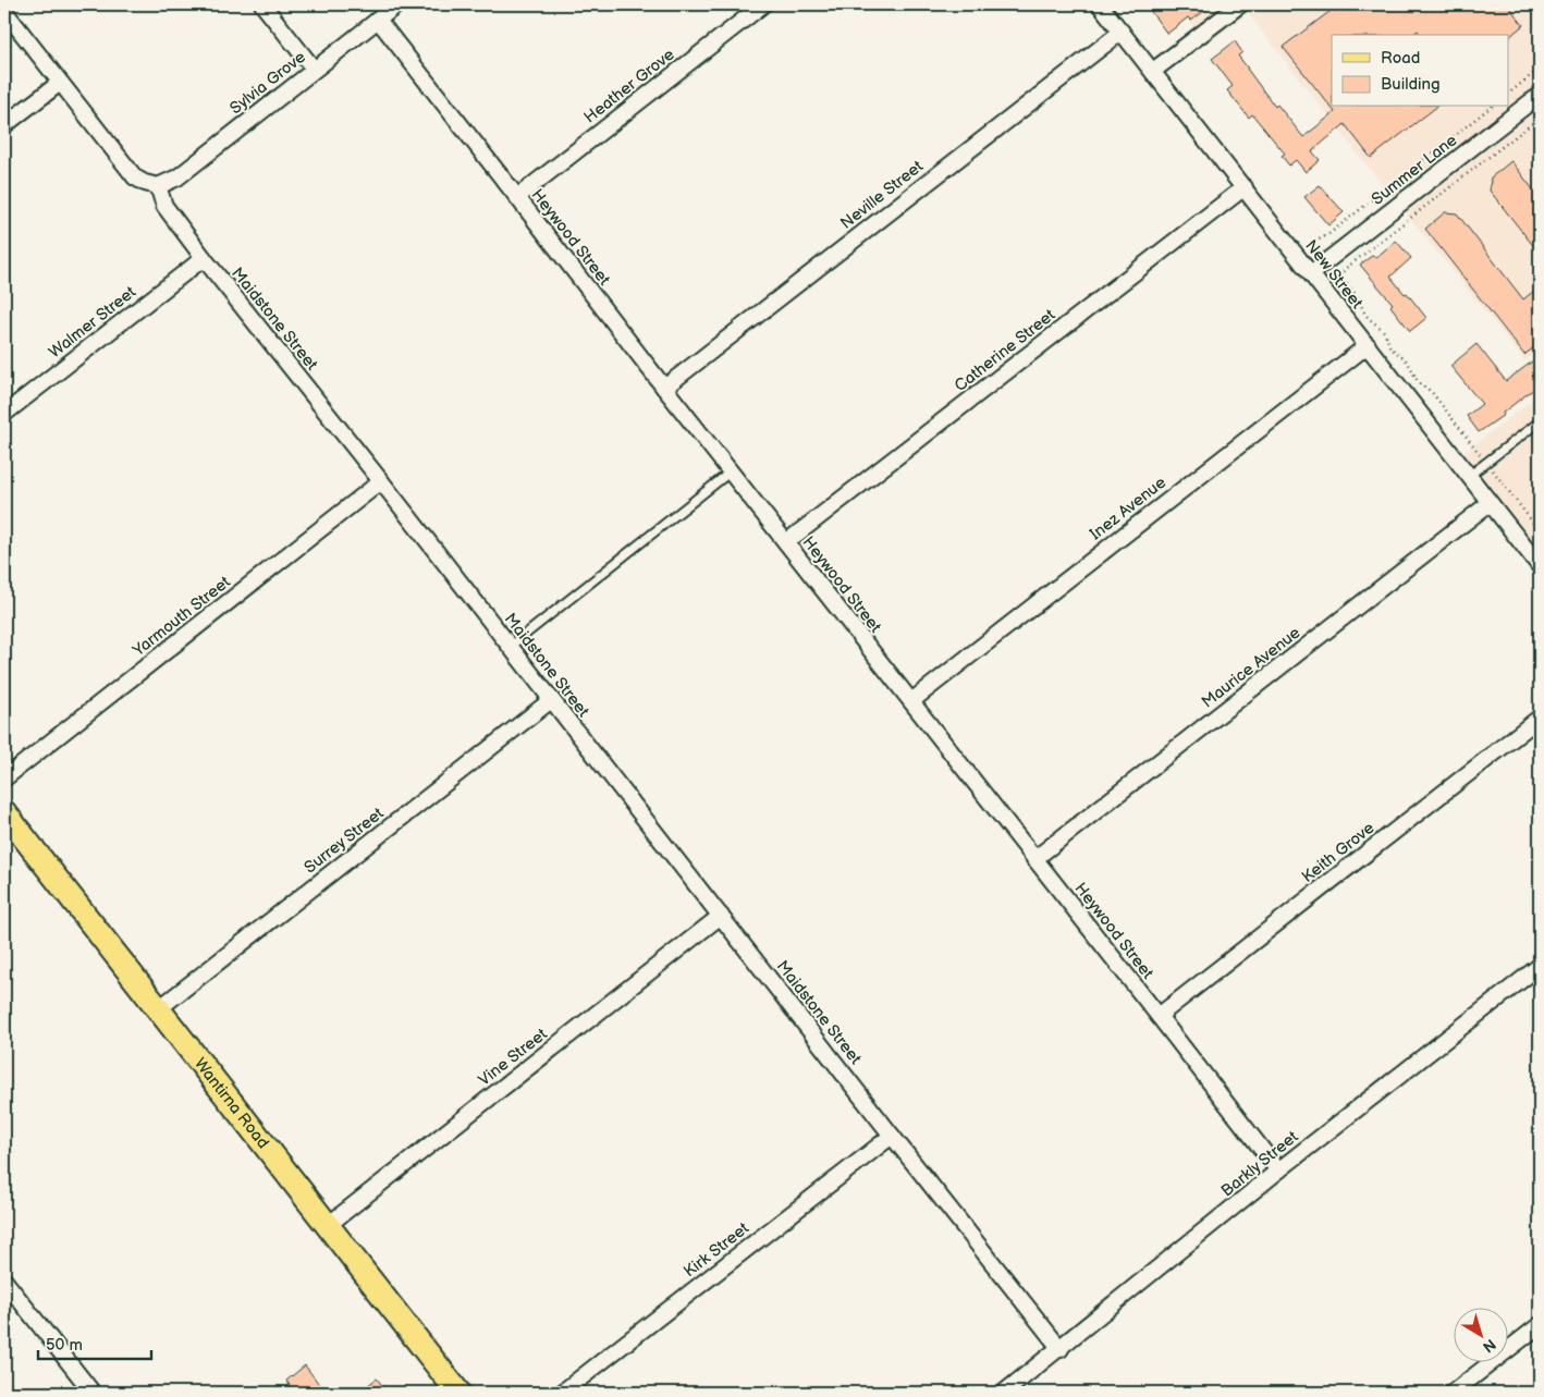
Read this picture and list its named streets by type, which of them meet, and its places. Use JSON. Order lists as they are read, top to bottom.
{
  "streets": {
    "main road": ["Wantirna Road"],
    "street": [
      "Sylvia Grove",
      "Heather Grove",
      "Summer Lane",
      "Neville Street",
      "Heywood Street",
      "New Street",
      "Maidstone Street",
      "Walmer Street",
      "Catherine Street",
      "Inez Avenue",
      "Yarmouth Street",
      "Maurice Avenue",
      "Surrey Street",
      "Keith Grove",
      "Vine Street",
      "Barkly Street",
      "Kirk Street"
    ]
  },
  "crossings": [
    ["Sylvia Grove", "Heywood Street"],
    ["Sylvia Grove", "Maidstone Street"],
    ["Heather Grove", "Heywood Street"],
    ["Summer Lane", "New Street"],
    ["Neville Street", "Heywood Street"],
    ["Neville Street", "New Street"],
    ["Heywood Street", "Catherine Street"],
    ["Heywood Street", "Inez Avenue"],
    ["Heywood Street", "Maurice Avenue"],
    ["Heywood Street", "Keith Grove"],
    ["Heywood Street", "Barkly Street"],
    ["New Street", "Catherine Street"],
    ["New Street", "Inez Avenue"],
    ["New Street", "Maurice Avenue"],
    ["Maidstone Street", "Walmer Street"],
    ["Maidstone Street", "Yarmouth Street"],
    ["Maidstone Street", "Surrey Street"],
    ["Maidstone Street", "Vine Street"],
    ["Maidstone Street", "Barkly Street"],
    ["Maidstone Street", "Kirk Street"],
    ["Surrey Street", "Wantirna Road"],
    ["Vine Street", "Wantirna Road"]
  ],
  "legend": ["Road", "Building"],
  "scale_bar": "50 m",
  "north": "bottom right"
}
